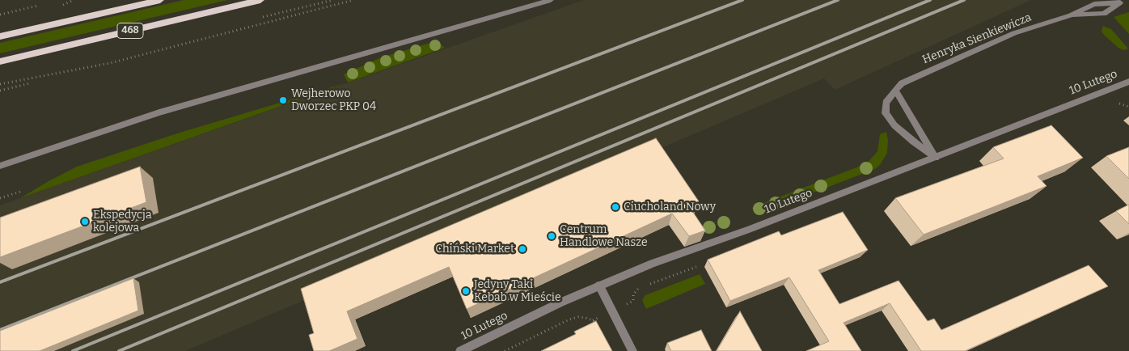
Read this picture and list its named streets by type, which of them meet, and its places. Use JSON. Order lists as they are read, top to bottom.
{
  "streets": {
    "main road": ["468"],
    "street": ["Henryka Sienkiewicza", "10 Lutego"]
  },
  "crossings": [
    ["Henryka Sienkiewicza", "10 Lutego"]
  ],
  "places": [
    "Wejherowo Dworzec PKP 04",
    "Ciucholand Nowy",
    "Ekspedycja kolejowa",
    "Centrum Handlowe Nasze",
    "Chiński Market",
    "Jedyny Taki Kebab w Mieście"
  ]
}
